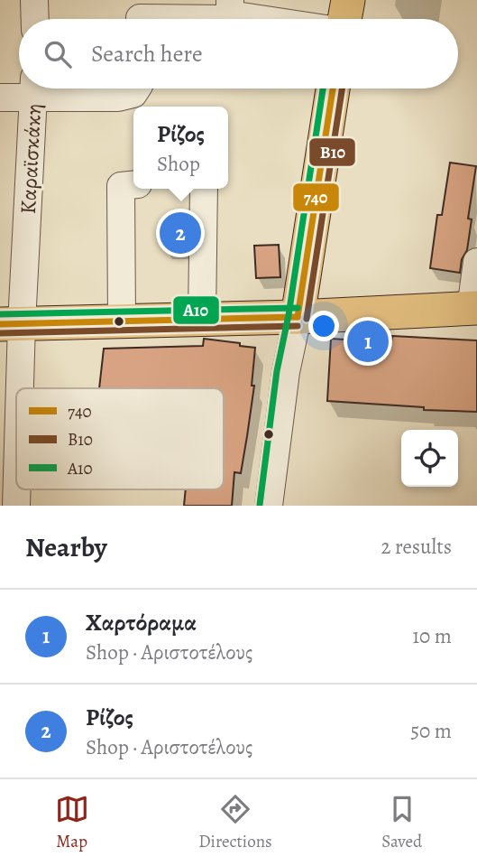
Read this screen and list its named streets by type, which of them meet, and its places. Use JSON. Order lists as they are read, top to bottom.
{
  "streets": {
    "street": ["Καραϊσκάκη"]
  },
  "lines": ["transit line 740", "transit line Β10", "transit line Α10"],
  "legend": ["740", "Β10", "Α10"],
  "page": {
    "search": "Search here",
    "popup": ["Ρίζος", "Shop"],
    "pins": ["2", "1"],
    "heading": ["Nearby", "2 results"],
    "list": [
      {
        "mark": "1",
        "name": "Χαρτόραμα",
        "note": "Shop · Αριστοτέλους",
        "value": "10 m"
      },
      {
        "mark": "2",
        "name": "Ρίζος",
        "note": "Shop · Αριστοτέλους",
        "value": "50 m"
      }
    ],
    "nav": ["Map", "Directions", "Saved"]
  }
}
